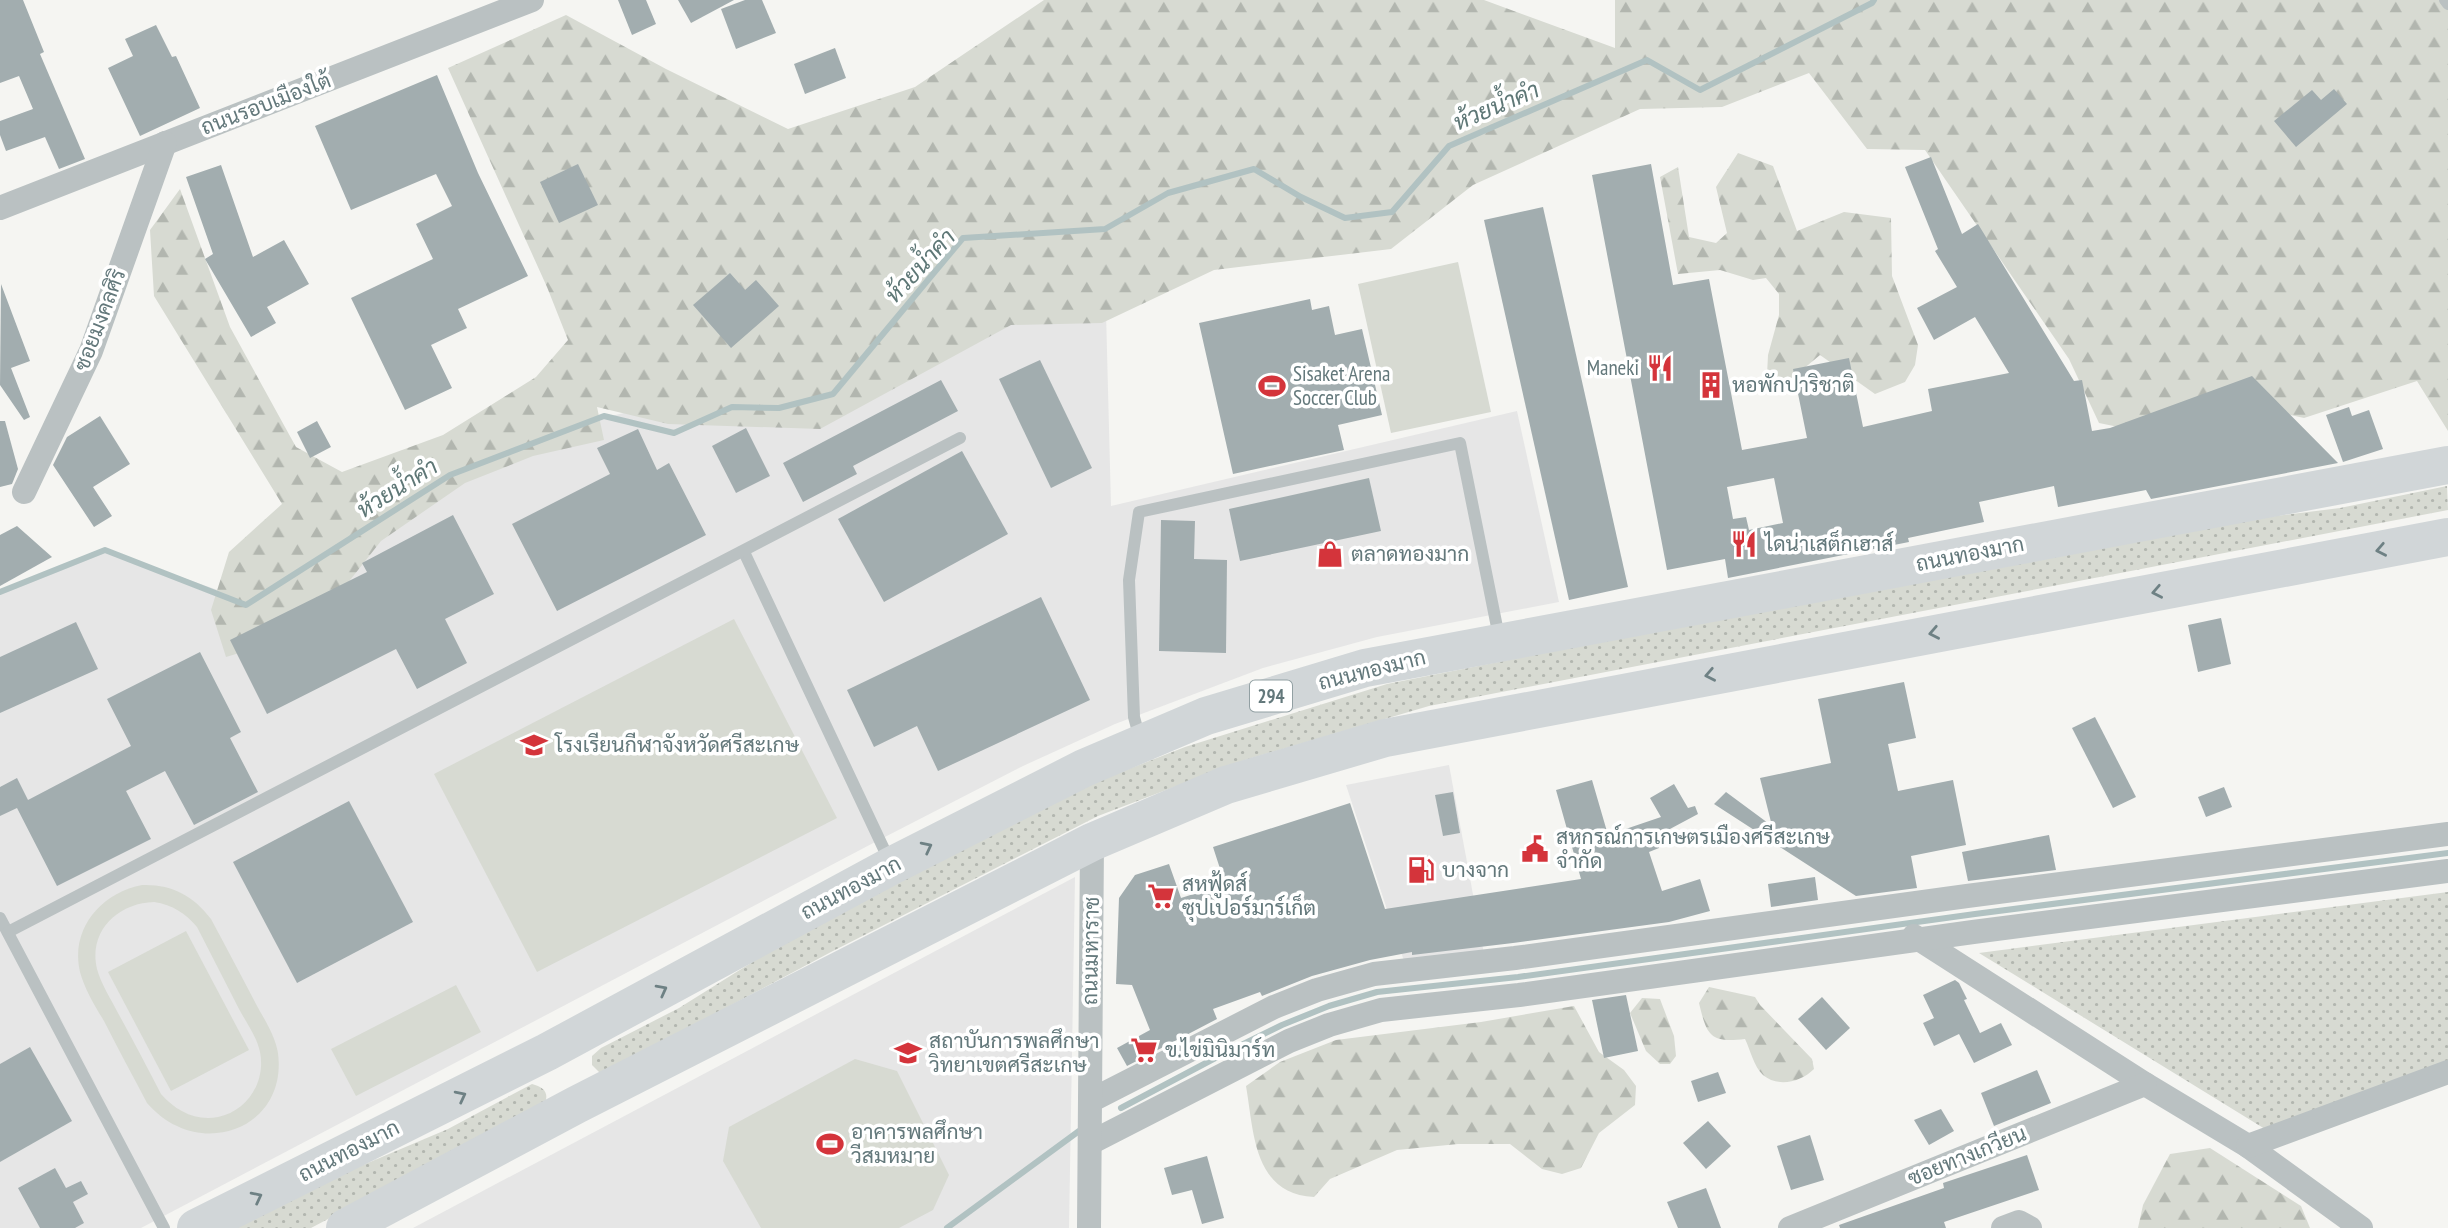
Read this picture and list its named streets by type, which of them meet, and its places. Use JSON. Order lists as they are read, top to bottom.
{
  "streets": {
    "main road": ["ถนนทองมาก", "294"],
    "street": [
      "ถนนรอบเมืองใต้",
      "ซอยมงคลศิริ",
      "ถนนมหาราช",
      "ซอยทางเกวียน"
    ]
  },
  "crossings": [
    ["ถนนรอบเมืองใต้", "ซอยมงคลศิริ"]
  ],
  "water": ["ห้วยน้ำคำ"],
  "places": {
    "restaurant": ["Maneki", "ไดน่าเสต็กเฮาส์"],
    "building": ["หอพักปาริชาติ"],
    "sports": ["Sisaket Arena Soccer Club", "อาคารพลศึกษา วีสมหมาย"],
    "shop": ["ตลาดทองมาก"],
    "school or university": ["โรงเรียนกีฬาจังหวัดศรีสะเกษ", "สถาบันการพลศึกษา วิทยาเขตศรีสะเกษ"],
    "public building": ["สหกรณ์การเกษตรเมืองศรีสะเกษ จำกัด"],
    "fuel station": ["บางจาก"],
    "supermarket": ["สหฟู้ดส์ ซุปเปอร์มาร์เก็ต", "ข.ไข่มินิมาร์ท"]
  }
}
